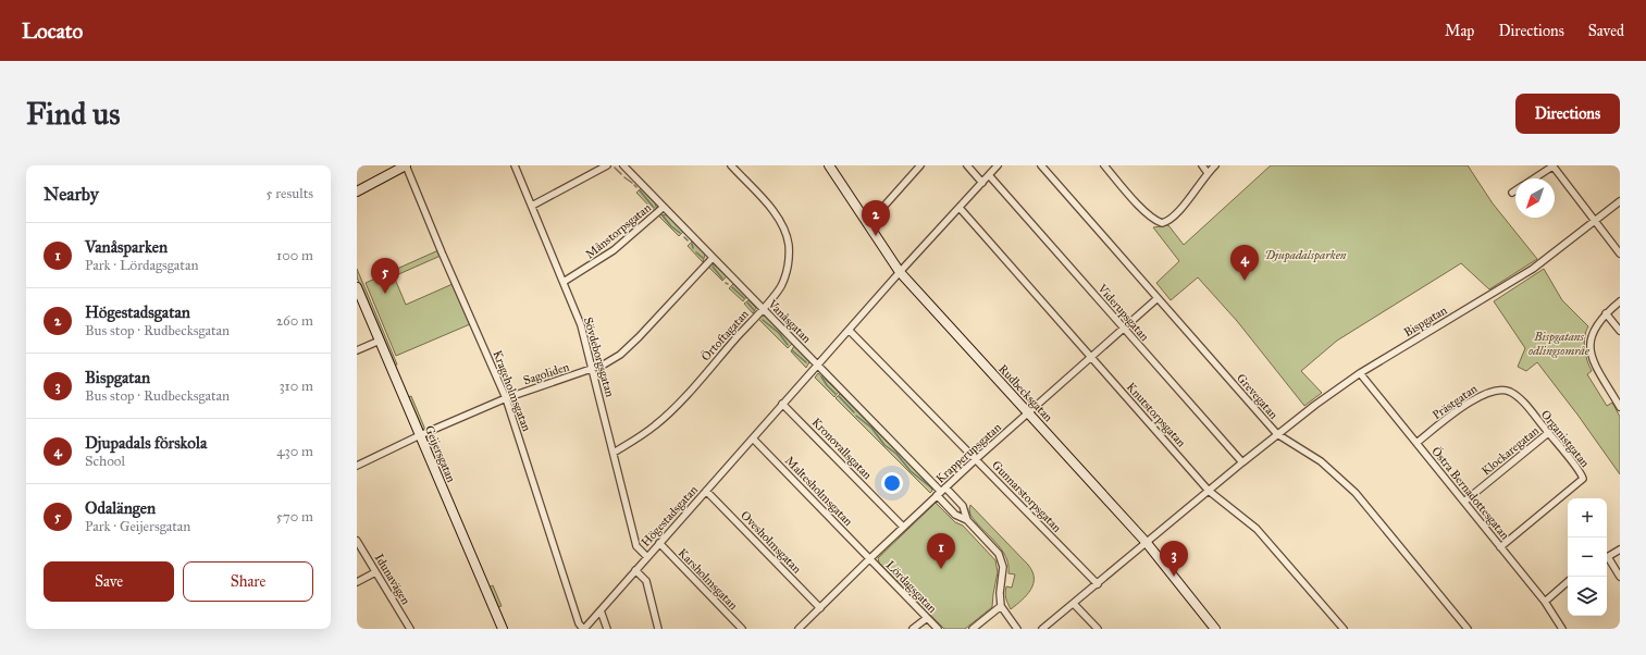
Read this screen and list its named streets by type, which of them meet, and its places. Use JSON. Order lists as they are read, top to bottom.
{
  "streets": {
    "street": [
      "Månstorpsgatan",
      "Viderupsgatan",
      "Vanåsgatan",
      "Bispgatan",
      "Örtoftagatan",
      "Sövdeborgsgatan",
      "Sagoliden",
      "Krageholmsgatan",
      "Rudbecksgatan",
      "Grevegatan",
      "Prästgatan",
      "Knutstorpsgatan",
      "Organistgatan",
      "Kronovallsgatan",
      "Klockaregatan",
      "Krapperupsgatan",
      "Geijersgatan",
      "Maltesholmsgatan",
      "Östra Bernadottesgatan",
      "Gunnarstorpsgatan",
      "Högestadsgatan",
      "Ovesholmsgatan",
      "Idunavägen",
      "Karsholmsgatan",
      "Lördagsgatan"
    ]
  },
  "crossings": [
    ["Månstorpsgatan", "Vanåsgatan"],
    ["Månstorpsgatan", "Sövdeborgsgatan"],
    ["Viderupsgatan", "Bispgatan"],
    ["Viderupsgatan", "Krapperupsgatan"],
    ["Viderupsgatan", "Högestadsgatan"],
    ["Vanåsgatan", "Örtoftagatan"],
    ["Vanåsgatan", "Sagoliden"],
    ["Vanåsgatan", "Krapperupsgatan"],
    ["Vanåsgatan", "Högestadsgatan"],
    ["Bispgatan", "Rudbecksgatan"],
    ["Bispgatan", "Grevegatan"],
    ["Bispgatan", "Knutstorpsgatan"],
    ["Bispgatan", "Östra Bernadottesgatan"],
    ["Bispgatan", "Gunnarstorpsgatan"],
    ["Örtoftagatan", "Sövdeborgsgatan"],
    ["Sövdeborgsgatan", "Sagoliden"],
    ["Sövdeborgsgatan", "Högestadsgatan"],
    ["Sagoliden", "Krageholmsgatan"],
    ["Sagoliden", "Geijersgatan"],
    ["Krageholmsgatan", "Högestadsgatan"],
    ["Rudbecksgatan", "Krapperupsgatan"],
    ["Rudbecksgatan", "Högestadsgatan"],
    ["Grevegatan", "Krapperupsgatan"],
    ["Prästgatan", "Organistgatan"],
    ["Prästgatan", "Östra Bernadottesgatan"],
    ["Knutstorpsgatan", "Krapperupsgatan"],
    ["Knutstorpsgatan", "Högestadsgatan"],
    ["Organistgatan", "Klockaregatan"],
    ["Organistgatan", "Östra Bernadottesgatan"],
    ["Kronovallsgatan", "Krapperupsgatan"],
    ["Kronovallsgatan", "Högestadsgatan"],
    ["Klockaregatan", "Östra Bernadottesgatan"],
    ["Krapperupsgatan", "Maltesholmsgatan"],
    ["Krapperupsgatan", "Gunnarstorpsgatan"],
    ["Krapperupsgatan", "Ovesholmsgatan"],
    ["Krapperupsgatan", "Lördagsgatan"],
    ["Maltesholmsgatan", "Högestadsgatan"],
    ["Maltesholmsgatan", "Lördagsgatan"],
    ["Gunnarstorpsgatan", "Högestadsgatan"],
    ["Högestadsgatan", "Ovesholmsgatan"],
    ["Högestadsgatan", "Karsholmsgatan"]
  ],
  "parks": ["Djupadalsparken", "Bispgatans odlingsområe"],
  "north": "bottom left",
  "page": {
    "header": "Locato",
    "nav": ["Map", "Directions", "Saved"],
    "buttons": [
      "Directions",
      ["Save", "Share"]
    ],
    "title": "Find us",
    "heading": ["Nearby", "5 results"],
    "pins": [
      "2",
      "4",
      "5",
      "1",
      "3"
    ],
    "list": [
      {
        "mark": "1",
        "name": "Vanåsparken",
        "note": "Park · Lördagsgatan",
        "value": "100 m"
      },
      {
        "mark": "2",
        "name": "Högestadsgatan",
        "note": "Bus stop · Rudbecksgatan",
        "value": "260 m"
      },
      {
        "mark": "3",
        "name": "Bispgatan",
        "note": "Bus stop · Rudbecksgatan",
        "value": "310 m"
      },
      {
        "mark": "4",
        "name": "Djupadals förskola",
        "note": "School",
        "value": "430 m"
      },
      {
        "mark": "5",
        "name": "Odalängen",
        "note": "Park · Geijersgatan",
        "value": "570 m"
      }
    ],
    "map_buttons": ["+", "−"]
  }
}
